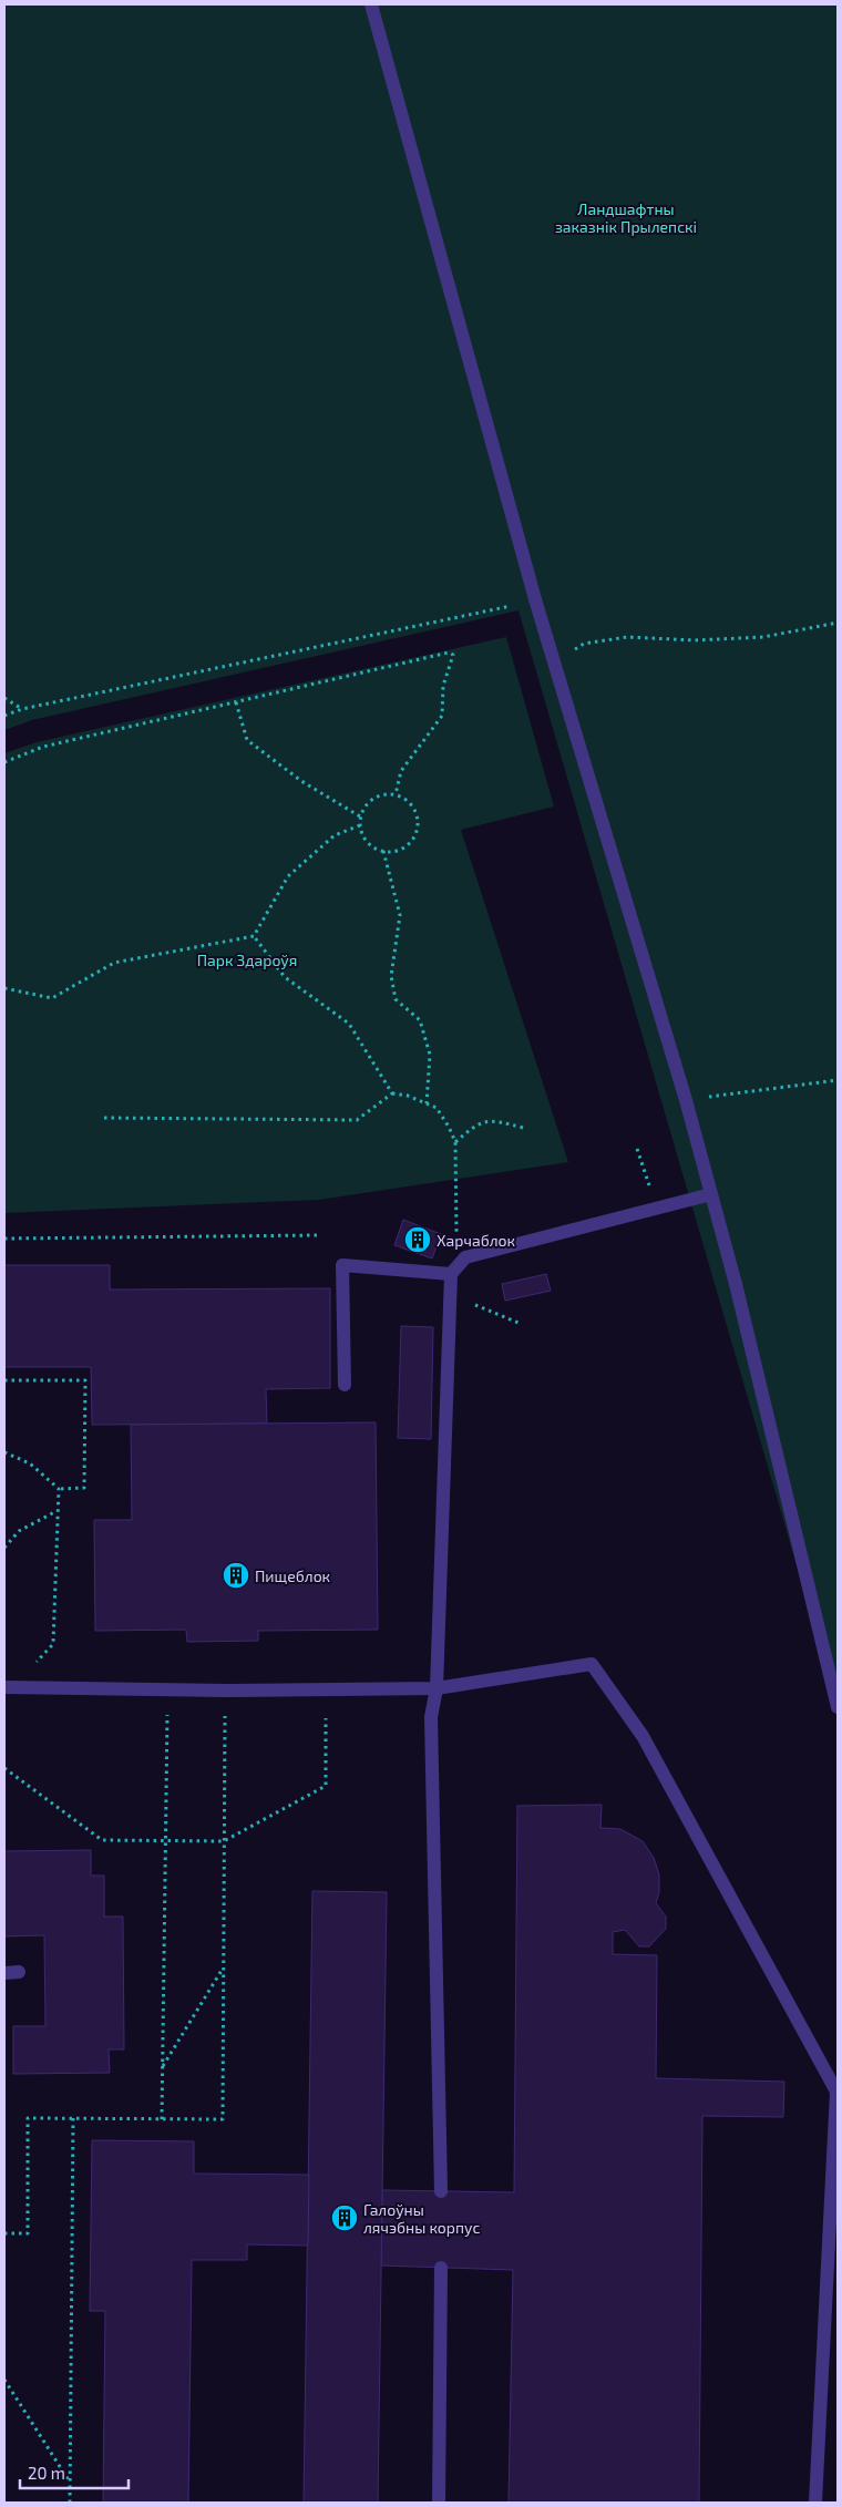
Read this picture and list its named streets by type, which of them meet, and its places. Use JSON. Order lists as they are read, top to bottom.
{
  "parks": ["Ландшафтны заказнік Прылепскі", "Парк Здароўя"],
  "places": {
    "building": ["Харчаблок", "Пищеблок", "Галоўны лячэбны корпус"]
  },
  "scale_bar": "20 m"
}
